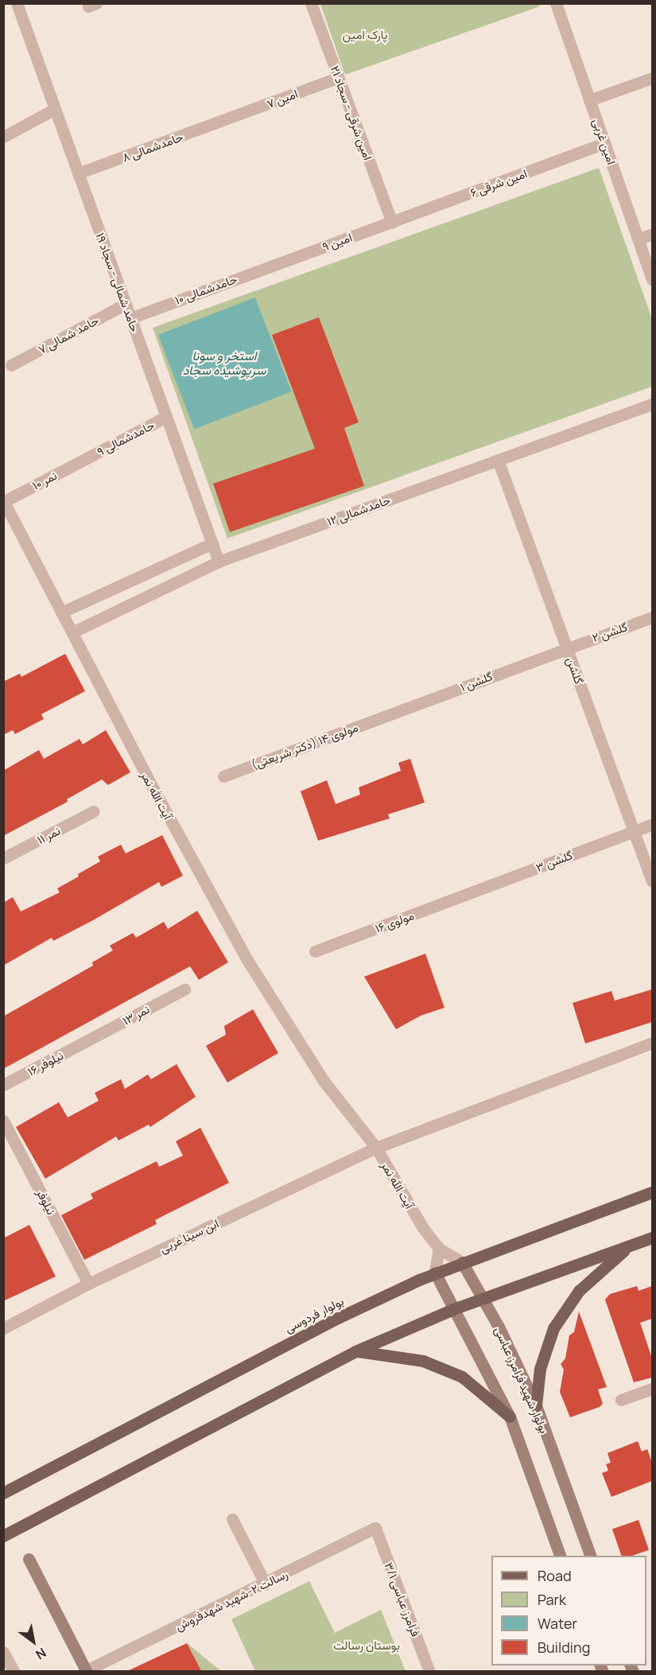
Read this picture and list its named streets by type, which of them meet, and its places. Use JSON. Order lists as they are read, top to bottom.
{
  "streets": {
    "main road": ["بولوار فردوسی", "بولوار شهید فرامرز عباسی"],
    "street": [
      "امین ۷",
      "امین شرقی - سجاد ۲۱",
      "امین غربی",
      "حامدشمالی ۸",
      "امین شرقی ۶",
      "امین ۹",
      "حامد شمالی - سجاد ۱۹",
      "حامدشمالی ۱۰",
      "حامد شمالی ۷",
      "حامدشمالی ۹",
      "نمر ۱۰",
      "حامدشمالی ۱۲",
      "گلشن ۲",
      "گلشن",
      "گلشن ۱",
      "مولوی ۱۴ (دکتر شریعتی)",
      "آیت الله نمر",
      "نمر ۱۱",
      "گلشن ۳",
      "مولوی ۱۶",
      "نمر ۱۳",
      "نیلوفر ۱۶",
      "نیلوفر",
      "ابن سینا غربی",
      "فرامرز عباسی ۳/۱",
      "رسالت ۲-شهید شهدفروش"
    ]
  },
  "crossings": [
    ["امین ۷", "امین شرقی - سجاد ۲۱"],
    ["امین ۷", "حامدشمالی ۸"],
    ["امین شرقی - سجاد ۲۱", "امین شرقی ۶"],
    ["امین شرقی - سجاد ۲۱", "امین ۹"],
    ["امین غربی", "امین شرقی ۶"],
    ["حامدشمالی ۸", "حامد شمالی - سجاد ۱۹"],
    ["امین شرقی ۶", "امین ۹"],
    ["امین ۹", "حامدشمالی ۱۰"],
    ["حامد شمالی - سجاد ۱۹", "حامدشمالی ۱۰"],
    ["حامد شمالی - سجاد ۱۹", "حامد شمالی ۷"],
    ["حامد شمالی - سجاد ۱۹", "حامدشمالی ۹"],
    ["حامد شمالی - سجاد ۱۹", "حامدشمالی ۱۲"],
    ["حامدشمالی ۹", "نمر ۱۰"],
    ["نمر ۱۰", "آیت الله نمر"],
    ["حامدشمالی ۱۲", "گلشن"],
    ["حامدشمالی ۱۲", "آیت الله نمر"],
    ["گلشن ۲", "گلشن"],
    ["گلشن ۲", "گلشن ۱"],
    ["گلشن", "گلشن ۱"],
    ["گلشن", "گلشن ۳"],
    ["گلشن ۱", "مولوی ۱۴ (دکتر شریعتی)"],
    ["آیت الله نمر", "ابن سینا غربی"],
    ["آیت الله نمر", "بولوار فردوسی"],
    ["آیت الله نمر", "بولوار شهید فرامرز عباسی"],
    ["گلشن ۳", "مولوی ۱۶"],
    ["نمر ۱۳", "نیلوفر ۱۶"],
    ["نیلوفر", "ابن سینا غربی"],
    ["بولوار فردوسی", "بولوار شهید فرامرز عباسی"],
    ["فرامرز عباسی ۳/۱", "رسالت ۲-شهید شهدفروش"]
  ],
  "water": ["استخر و سونا سرپوشیده سجاد"],
  "parks": ["پارک امین", "بوستان رسالت"],
  "legend": [
    "Road",
    "Park",
    "Water",
    "Building"
  ],
  "north": "bottom right"
}
